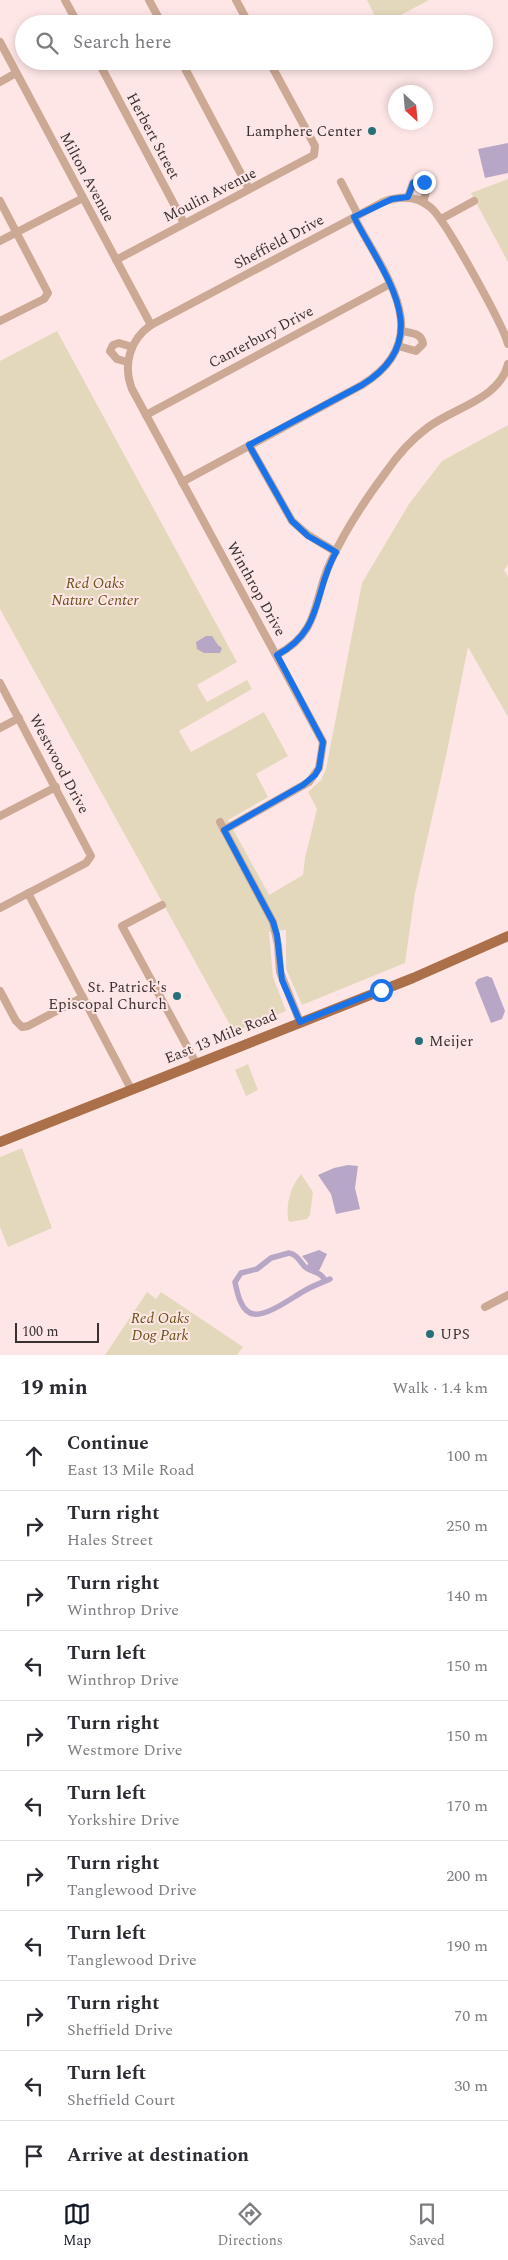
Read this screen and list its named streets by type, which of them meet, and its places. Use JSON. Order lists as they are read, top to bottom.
{
  "streets": {
    "main road": ["East 13 Mile Road"],
    "street": [
      "Herbert Street",
      "Milton Avenue",
      "Moulin Avenue",
      "Sheffield Drive",
      "Canterbury Drive",
      "Winthrop Drive",
      "Westwood Drive"
    ]
  },
  "crossings": [
    ["Herbert Street", "Moulin Avenue"],
    ["Milton Avenue", "Moulin Avenue"],
    ["Milton Avenue", "Sheffield Drive"],
    ["Milton Avenue", "Winthrop Drive"],
    ["Sheffield Drive", "Winthrop Drive"],
    ["Canterbury Drive", "Winthrop Drive"]
  ],
  "parks": ["Red Oaks Nature Center", "Red Oaks Dog Park"],
  "places": [
    "Lamphere Center",
    "St. Patrick's Episcopal Church",
    "Meijer",
    "UPS"
  ],
  "scale_bar": "100 m",
  "north": "bottom right",
  "page": {
    "search": "Search here",
    "scale": "100 m",
    "heading": ["19 min", "Walk · 1.4 km"],
    "list": [
      ["Continue", "East 13 Mile Road", "100 m"],
      ["Turn right", "Hales Street", "250 m"],
      ["Turn right", "Winthrop Drive", "140 m"],
      ["Turn left", "Winthrop Drive", "150 m"],
      ["Turn right", "Westmore Drive", "150 m"],
      ["Turn left", "Yorkshire Drive", "170 m"],
      ["Turn right", "Tanglewood Drive", "200 m"],
      ["Turn left", "Tanglewood Drive", "190 m"],
      ["Turn right", "Sheffield Drive", "70 m"],
      ["Turn left", "Sheffield Court", "30 m"],
      "Arrive at destination"
    ],
    "nav": ["Map", "Directions", "Saved"]
  }
}
